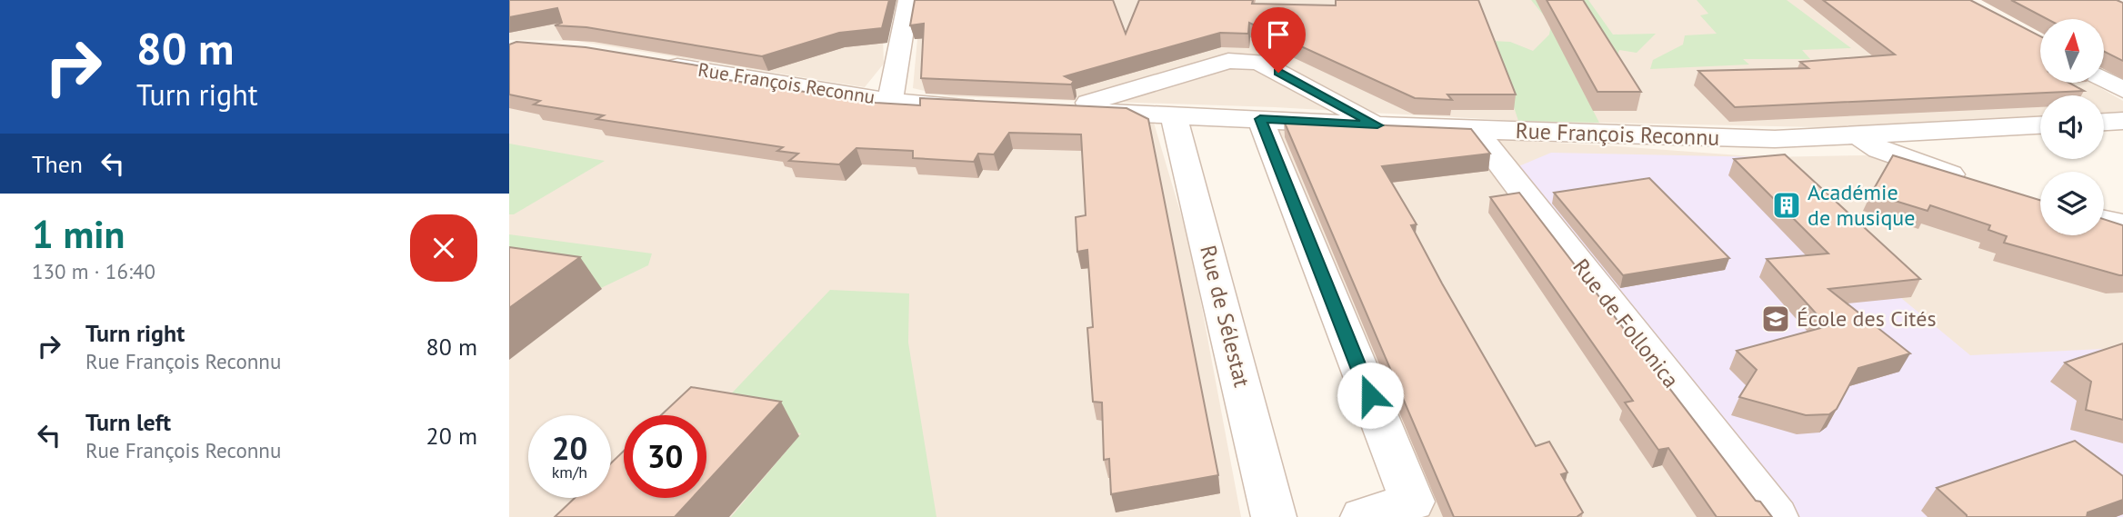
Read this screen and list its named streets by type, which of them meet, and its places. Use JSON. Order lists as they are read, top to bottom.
{
  "streets": {
    "street": ["Rue François Reconnu", "Rue de Sélestat", "Rue de Follonica"]
  },
  "crossings": [
    ["Rue François Reconnu", "Rue de Sélestat"],
    ["Rue François Reconnu", "Rue de Follonica"]
  ],
  "places": {
    "building": ["Académie de musique"],
    "school or university": ["École des Cités"]
  },
  "north": "top",
  "page": {
    "turn": ["80 m", "Turn right"],
    "then": "Then",
    "heading": ["1 min", "130 m · 16:40"],
    "list": [
      {
        "name": "Turn right",
        "note": "Rue François Reconnu",
        "value": "80 m"
      },
      {
        "name": "Turn left",
        "note": "Rue François Reconnu",
        "value": "20 m"
      }
    ],
    "speed": "20 km/h",
    "limit": "30"
  }
}
